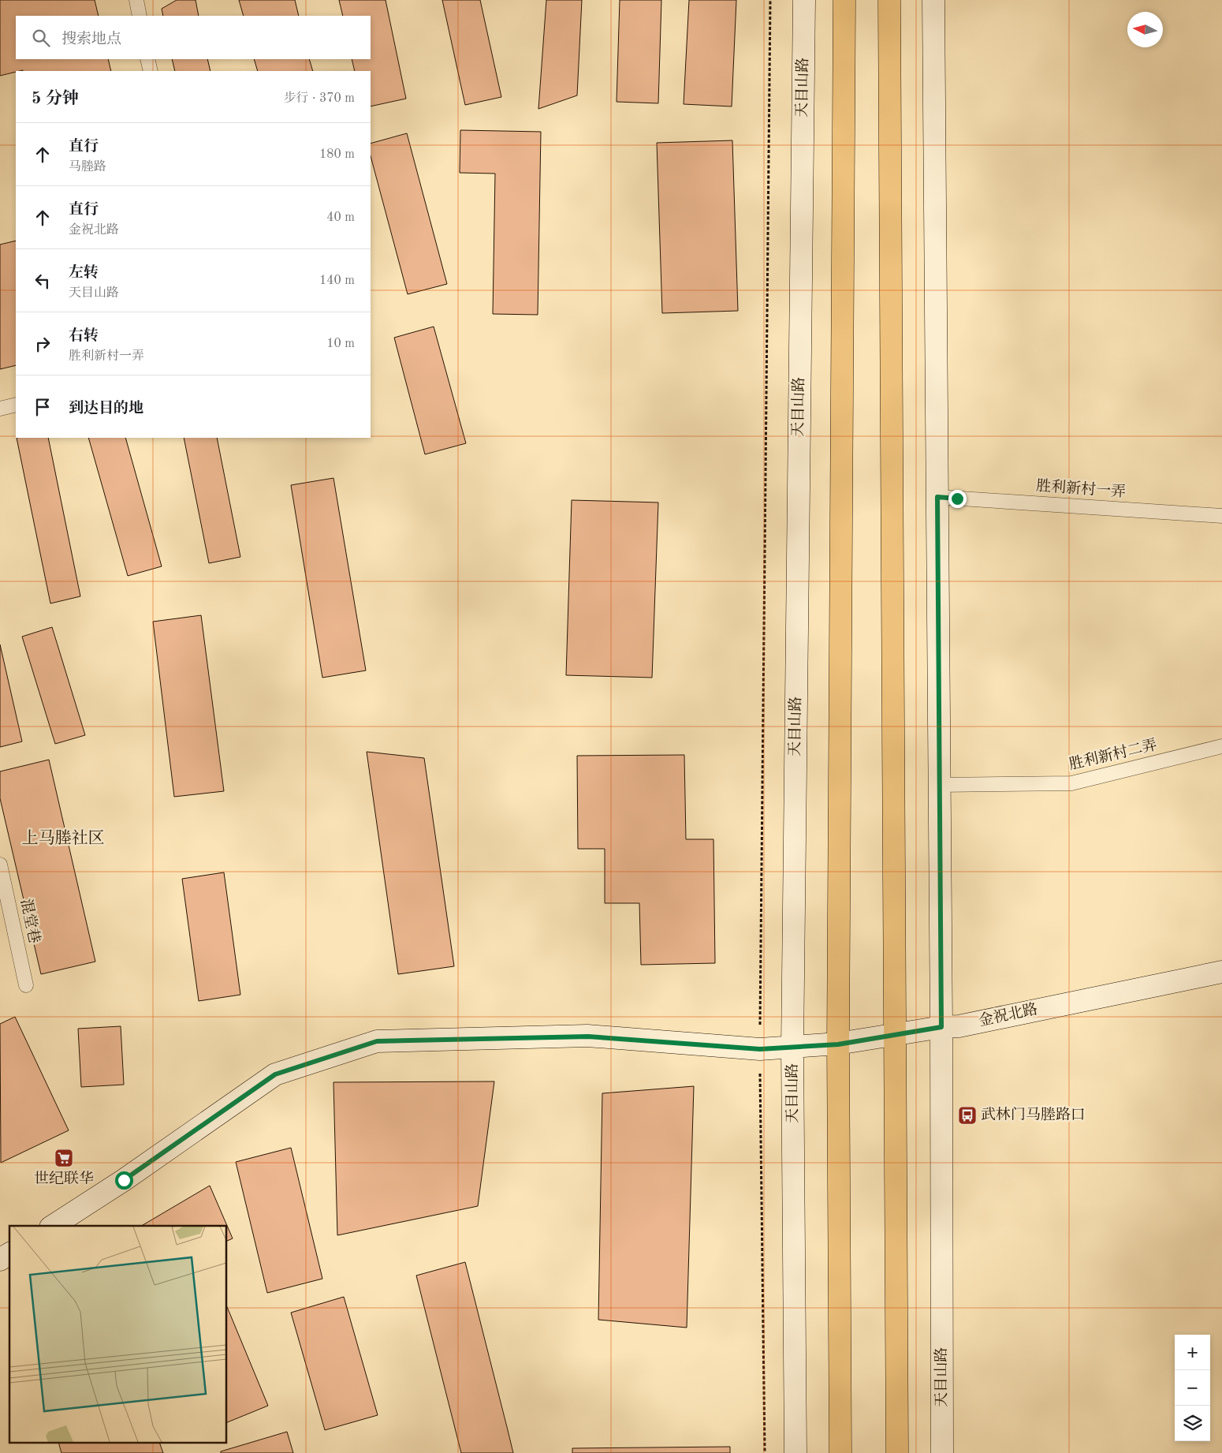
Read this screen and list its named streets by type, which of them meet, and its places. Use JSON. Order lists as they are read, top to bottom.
{
  "streets": {
    "main road": ["天目山路", "金祝北路"],
    "lane": ["胜利新村一弄", "胜利新村二弄", "混堂巷"]
  },
  "crossings": [
    ["天目山路", "胜利新村一弄"],
    ["天目山路", "胜利新村二弄"],
    ["天目山路", "金祝北路"]
  ],
  "districts": ["上马塍社区"],
  "places": {
    "bus stop": ["武林门马塍路口"],
    "supermarket": ["世纪联华"]
  },
  "north": "left",
  "page": {
    "search": "搜索地点",
    "heading": ["5 分钟", "步行 · 370 m"],
    "list": [
      ["直行", "马塍路", "180 m"],
      ["直行", "金祝北路", "40 m"],
      ["左转", "天目山路", "140 m"],
      ["右转", "胜利新村一弄", "10 m"],
      "到达目的地"
    ],
    "map_buttons": ["+", "−"]
  }
}
